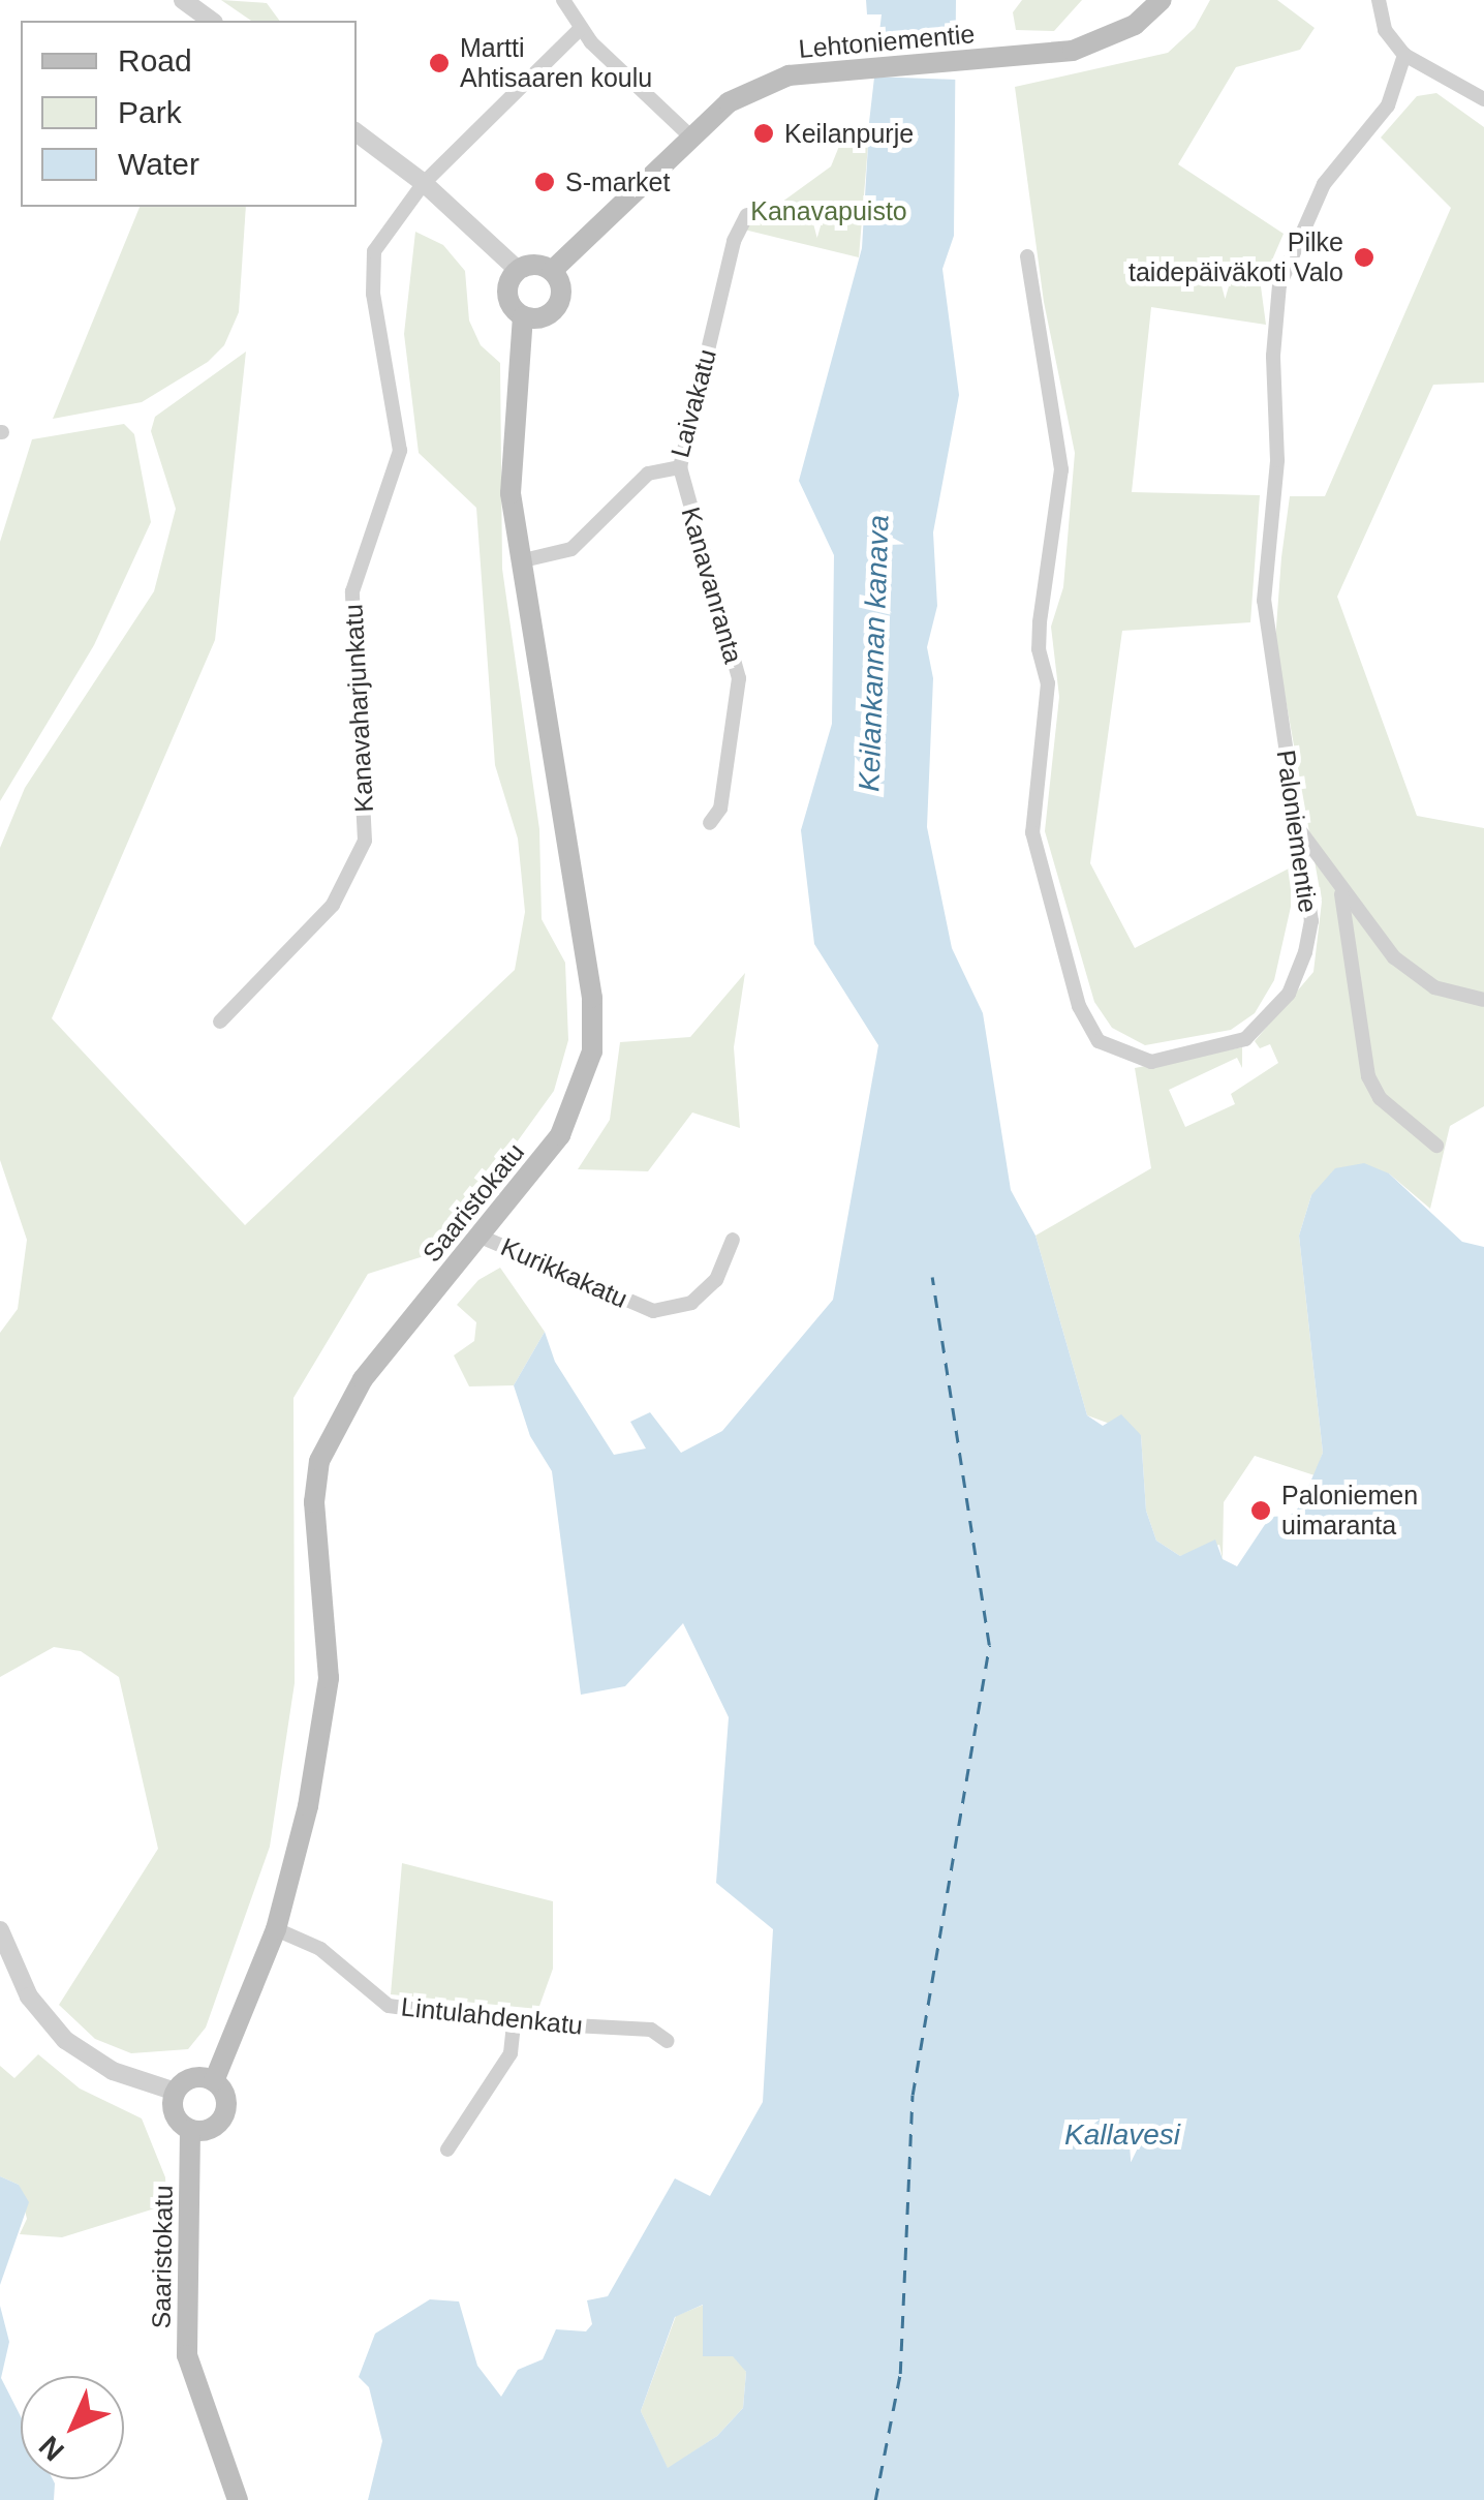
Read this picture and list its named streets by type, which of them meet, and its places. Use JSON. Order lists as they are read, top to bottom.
{
  "streets": {
    "main road": ["Lehtoniementie", "Saaristokatu"],
    "street": [
      "Laivakatu",
      "Kanavanranta",
      "Kanavaharjunkatu",
      "Paloniementie",
      "Kurikkakatu",
      "Lintulahdenkatu"
    ]
  },
  "crossings": [
    ["Lehtoniementie", "Saaristokatu"],
    ["Laivakatu", "Kanavanranta"],
    ["Laivakatu", "Saaristokatu"],
    ["Saaristokatu", "Kurikkakatu"],
    ["Saaristokatu", "Lintulahdenkatu"]
  ],
  "water": ["Keilankannan kanava", "Kallavesi"],
  "parks": ["Kanavapuisto"],
  "places": [
    "Martti Ahtisaaren koulu",
    "Keilanpurje",
    "S-market",
    "Pilke taidepäiväkoti Valo",
    "Paloniemen uimaranta"
  ],
  "legend": ["Road", "Park", "Water"],
  "north": "bottom left"
}
